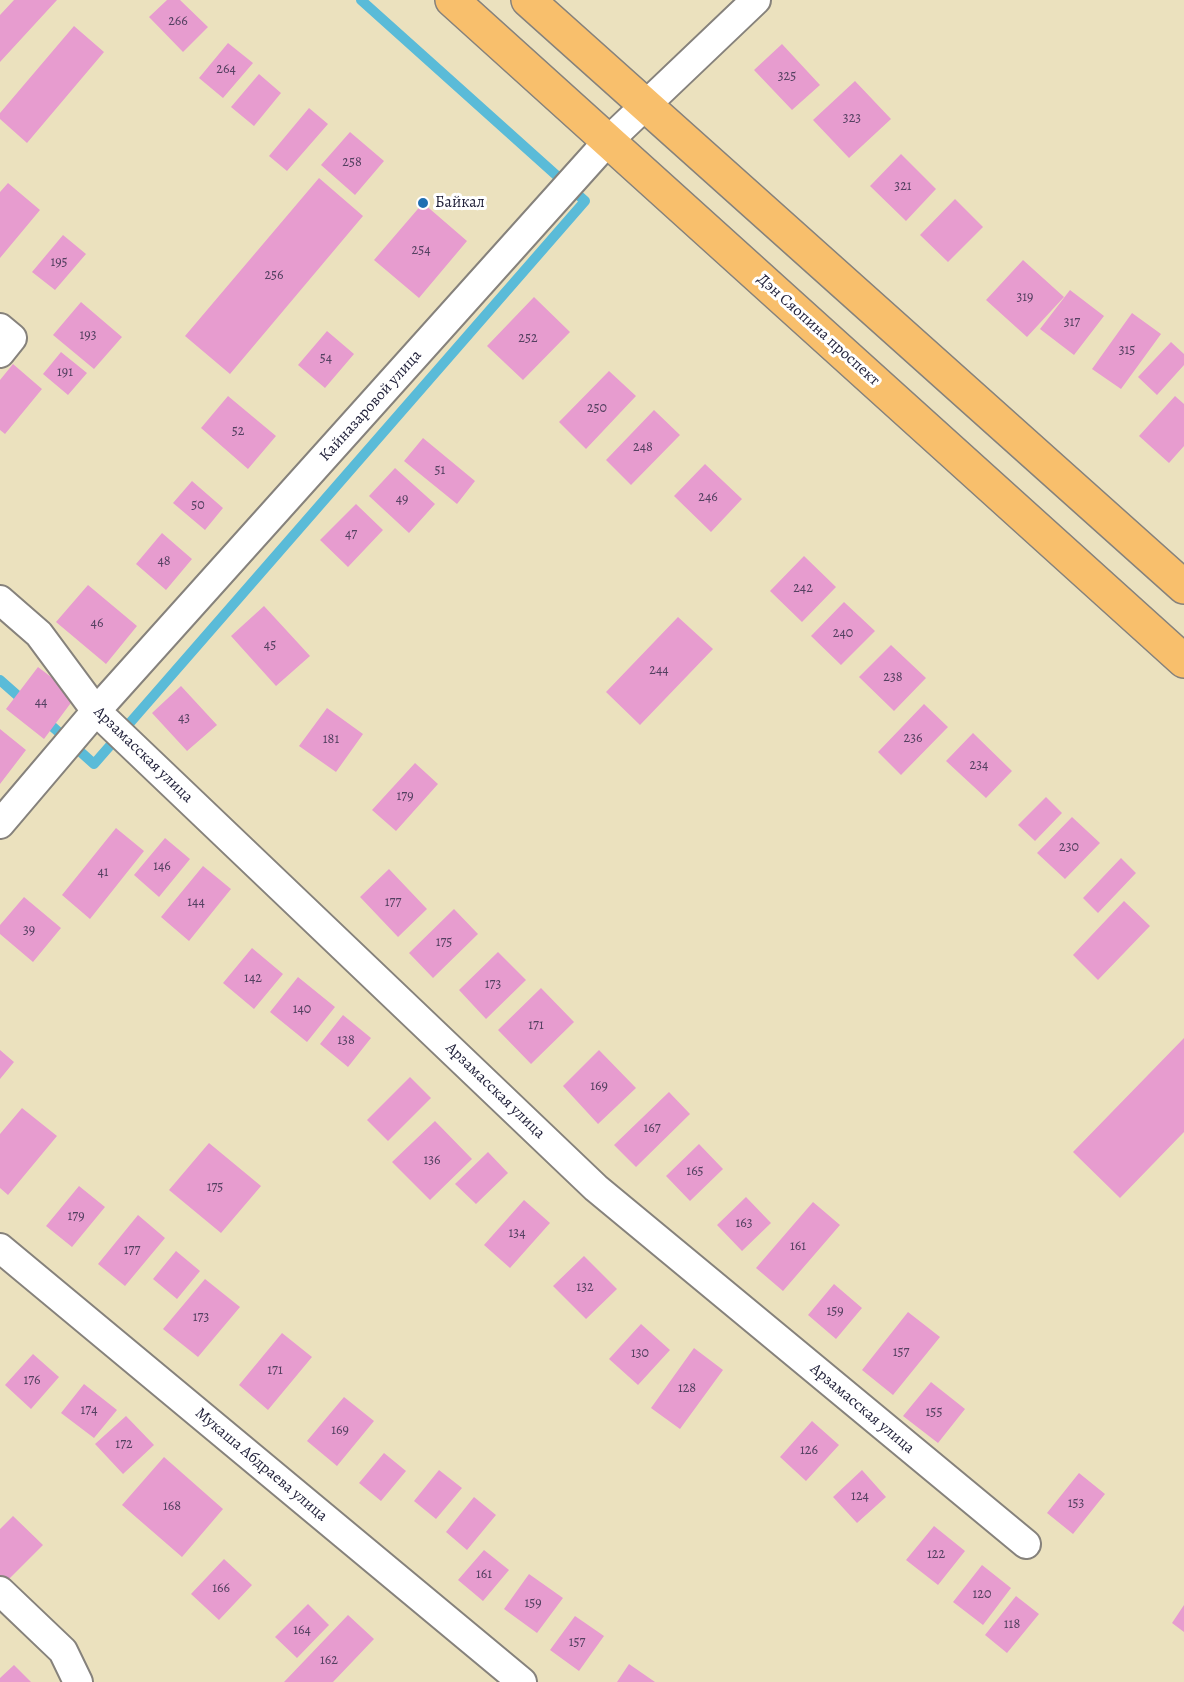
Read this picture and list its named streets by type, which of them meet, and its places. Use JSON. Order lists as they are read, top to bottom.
{
  "streets": {
    "main road": ["Дэн Сяопина проспект"],
    "street": ["Кайназаровой улица", "Арзамасская улица", "Мукаша Абдраева улица"]
  },
  "crossings": [
    ["Дэн Сяопина проспект", "Кайназаровой улица"],
    ["Кайназаровой улица", "Арзамасская улица"]
  ],
  "places": ["Байкал"],
  "house_numbers": [
    "266",
    "264",
    "325",
    "323",
    "258",
    "321",
    "254",
    "195",
    "256",
    "319",
    "317",
    "193",
    "252",
    "315",
    "54",
    "191",
    "250",
    "52",
    "248",
    "51",
    "246",
    "49",
    "50",
    "47",
    "48",
    "242",
    "46",
    "240",
    "45",
    "244",
    "238",
    "44",
    "43",
    "236",
    "181",
    "234",
    "179",
    "230",
    "146",
    "41",
    "144",
    "177",
    "39",
    "175",
    "142",
    "173",
    "140",
    "171",
    "138",
    "169",
    "167",
    "136",
    "165",
    "175",
    "179",
    "163",
    "134",
    "161",
    "177",
    "132",
    "159",
    "173",
    "157",
    "130",
    "171",
    "176",
    "128",
    "174",
    "155",
    "169",
    "172",
    "126",
    "124",
    "153",
    "168",
    "122",
    "161",
    "166",
    "120",
    "159",
    "118",
    "164",
    "157",
    "162"
  ]
}
